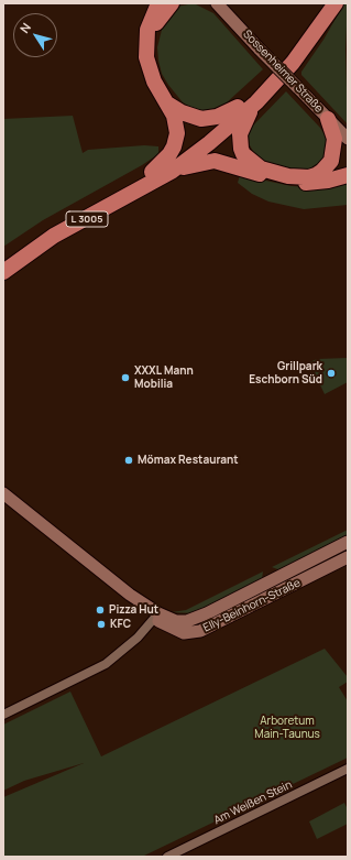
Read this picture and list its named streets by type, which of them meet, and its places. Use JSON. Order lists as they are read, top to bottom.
{
  "streets": {
    "highway": ["L 3005"],
    "street": ["Sossenheimer Straße", "Elly-Beinhorn-Straße", "Am Weißen Stein"]
  },
  "parks": ["Arboretum Main-Taunus"],
  "places": [
    "Grillpark Eschborn Süd",
    "XXXL Mann Mobilia",
    "Mömax Restaurant",
    "Pizza Hut",
    "KFC"
  ],
  "north": "top left"
}
